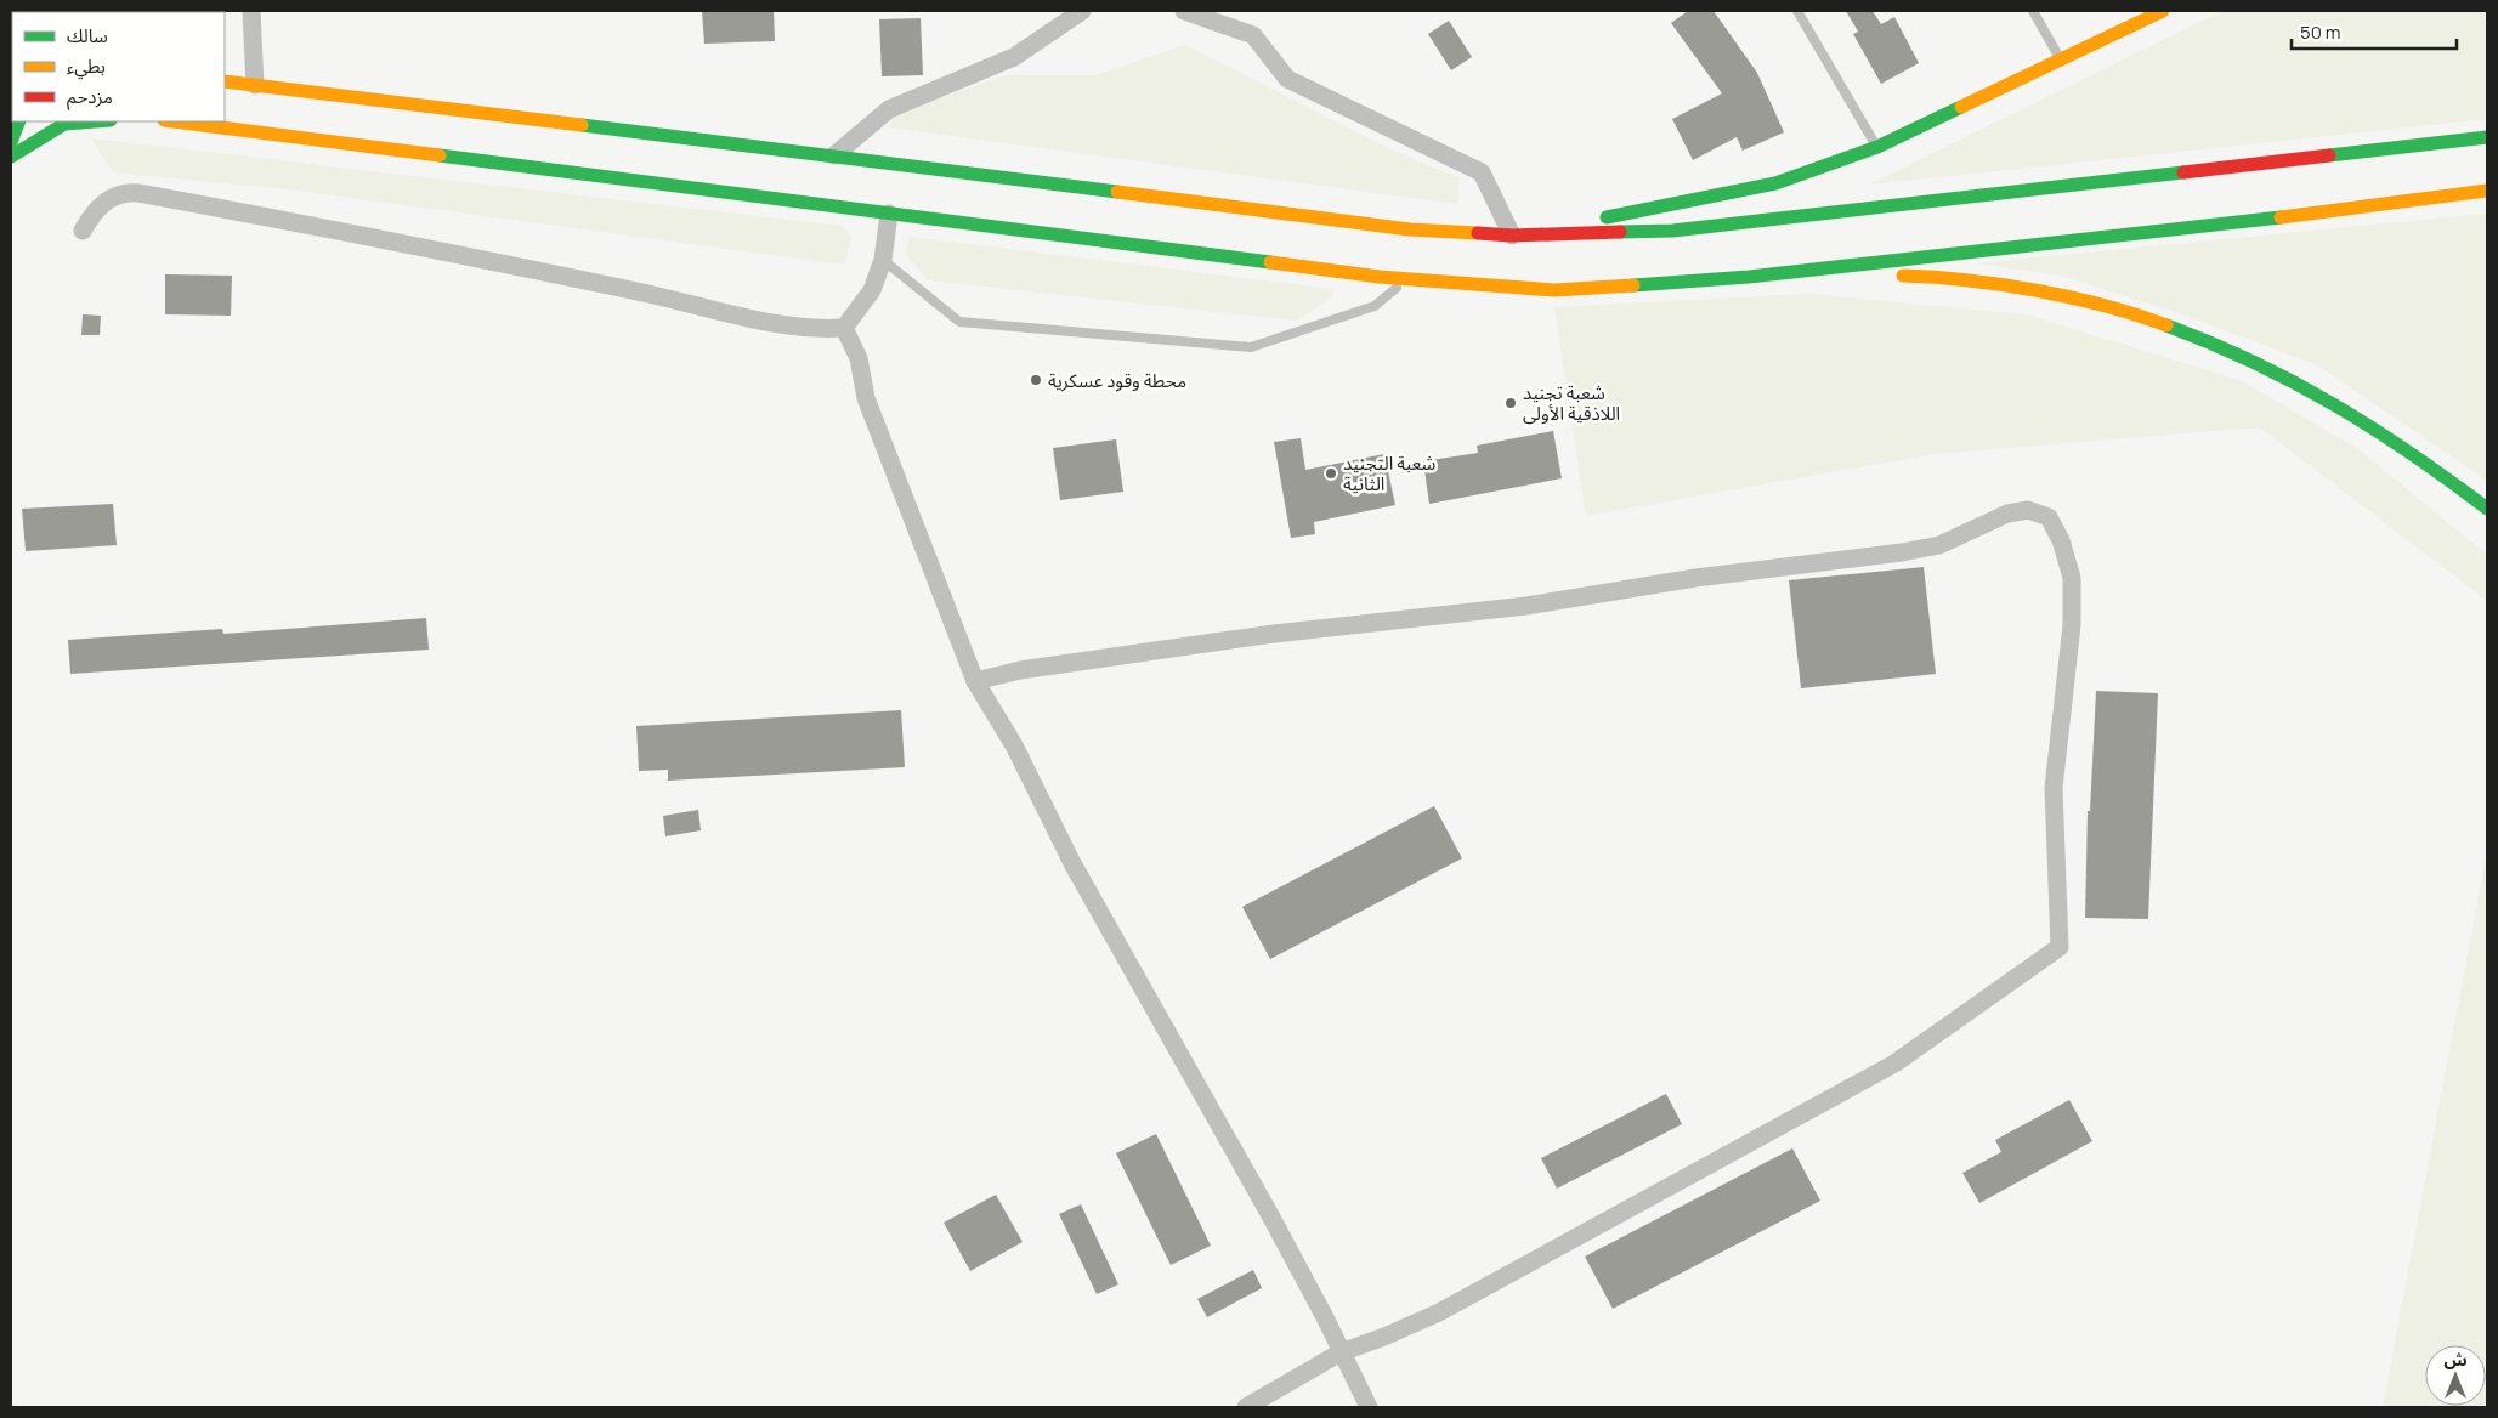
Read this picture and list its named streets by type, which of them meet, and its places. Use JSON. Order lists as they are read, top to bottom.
{
  "places": ["محطة وقود عسكرية", "شعبة تجنيد اللاذقية الأولى", "شعبة التجنيد الثانية"],
  "legend": ["سالك", "بطيء", "مزدحم"],
  "scale_bar": "50 m",
  "north": "top"
}
